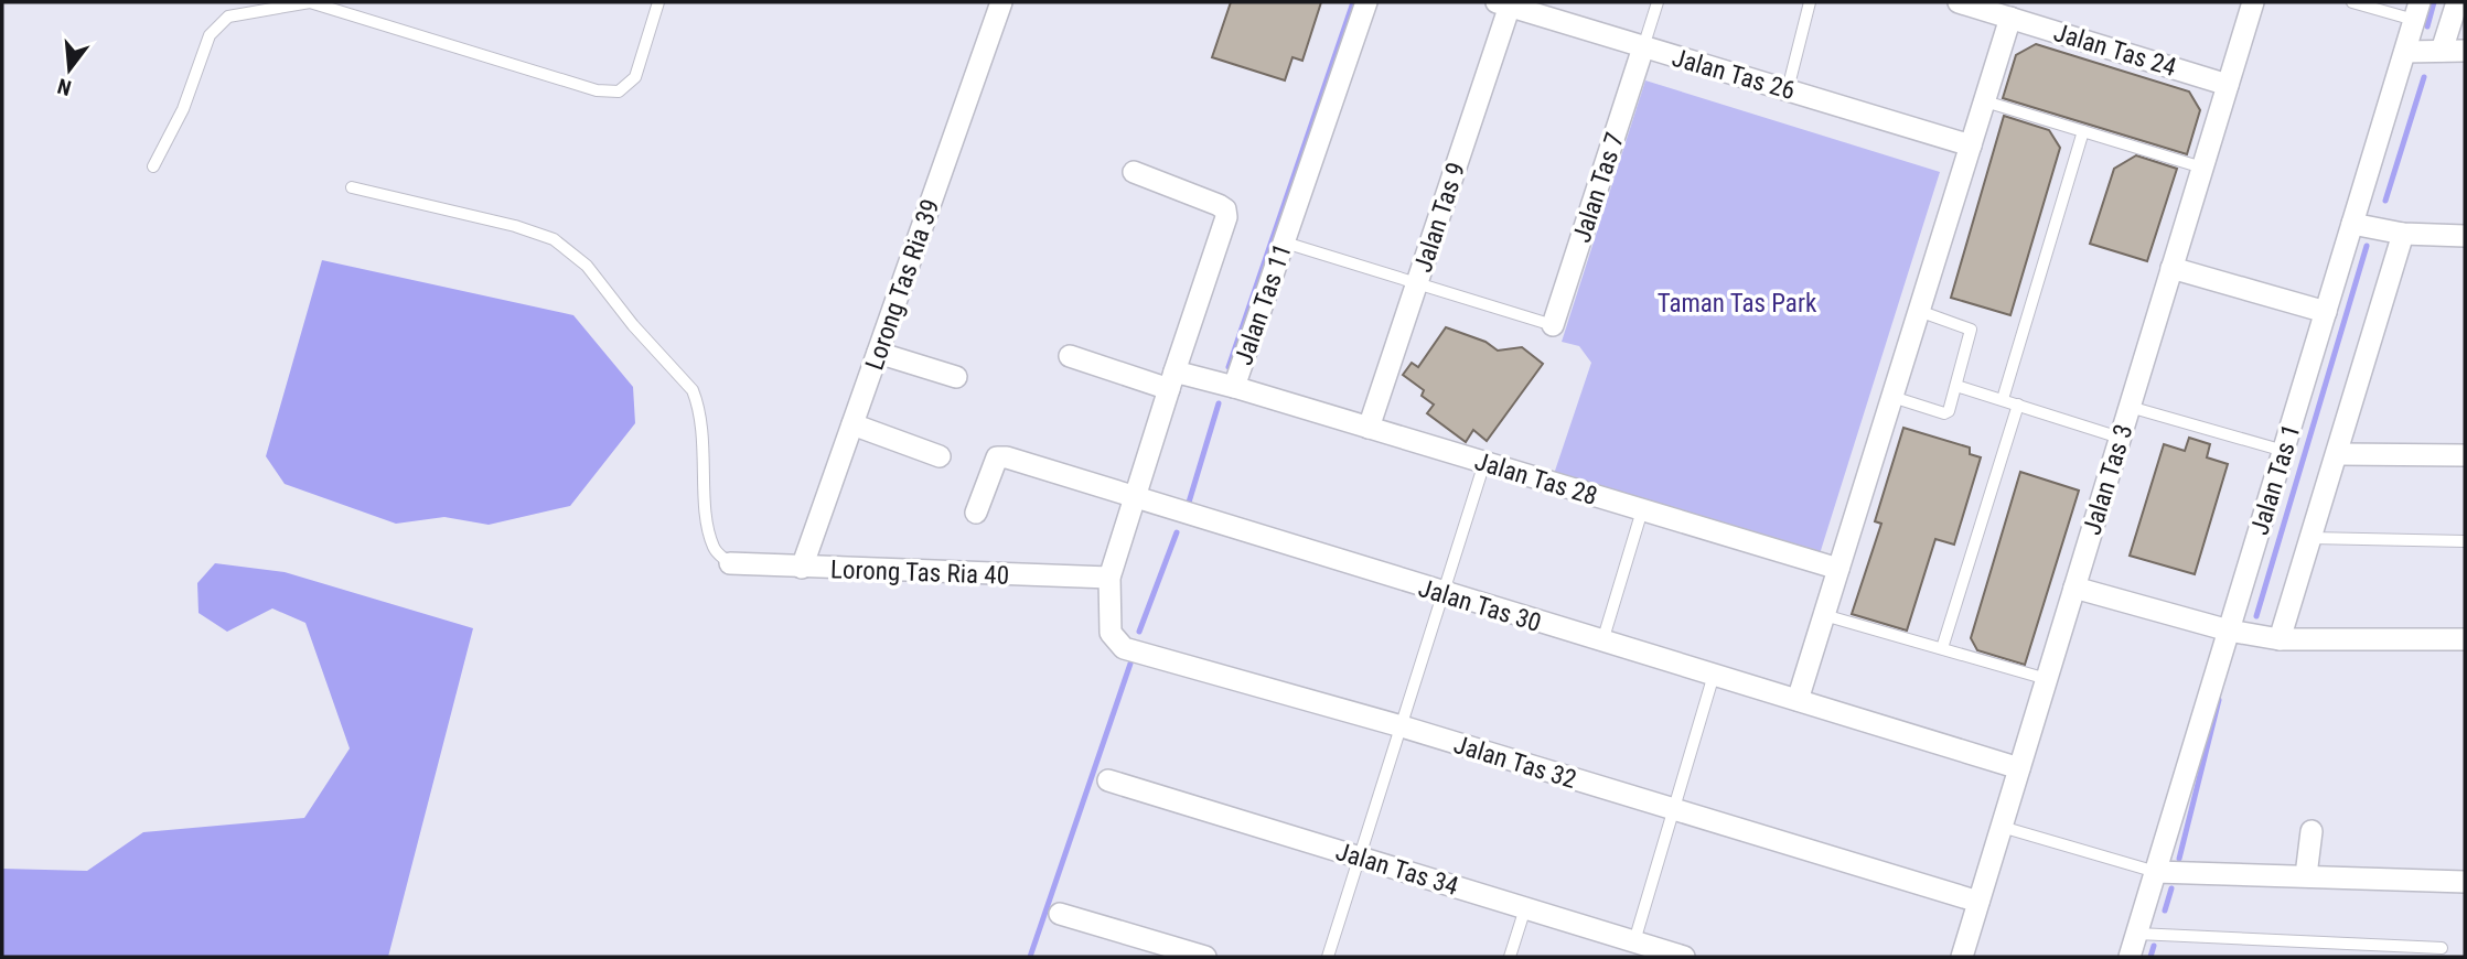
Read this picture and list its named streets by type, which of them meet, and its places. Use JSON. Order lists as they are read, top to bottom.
{
  "streets": {
    "street": [
      "Jalan Tas 24",
      "Jalan Tas 26",
      "Jalan Tas 7",
      "Jalan Tas 9",
      "Lorong Tas Ria 39",
      "Jalan Tas 11",
      "Jalan Tas 28",
      "Jalan Tas 3",
      "Jalan Tas 1",
      "Lorong Tas Ria 40",
      "Jalan Tas 30",
      "Jalan Tas 32",
      "Jalan Tas 34"
    ]
  },
  "crossings": [
    ["Jalan Tas 24", "Jalan Tas 3"],
    ["Jalan Tas 26", "Jalan Tas 7"],
    ["Jalan Tas 26", "Jalan Tas 9"],
    ["Jalan Tas 9", "Jalan Tas 28"],
    ["Lorong Tas Ria 39", "Lorong Tas Ria 40"],
    ["Jalan Tas 11", "Jalan Tas 28"],
    ["Jalan Tas 3", "Jalan Tas 30"],
    ["Jalan Tas 3", "Jalan Tas 32"],
    ["Lorong Tas Ria 40", "Jalan Tas 32"]
  ],
  "parks": ["Taman Tas Park"],
  "north": "bottom"
}
